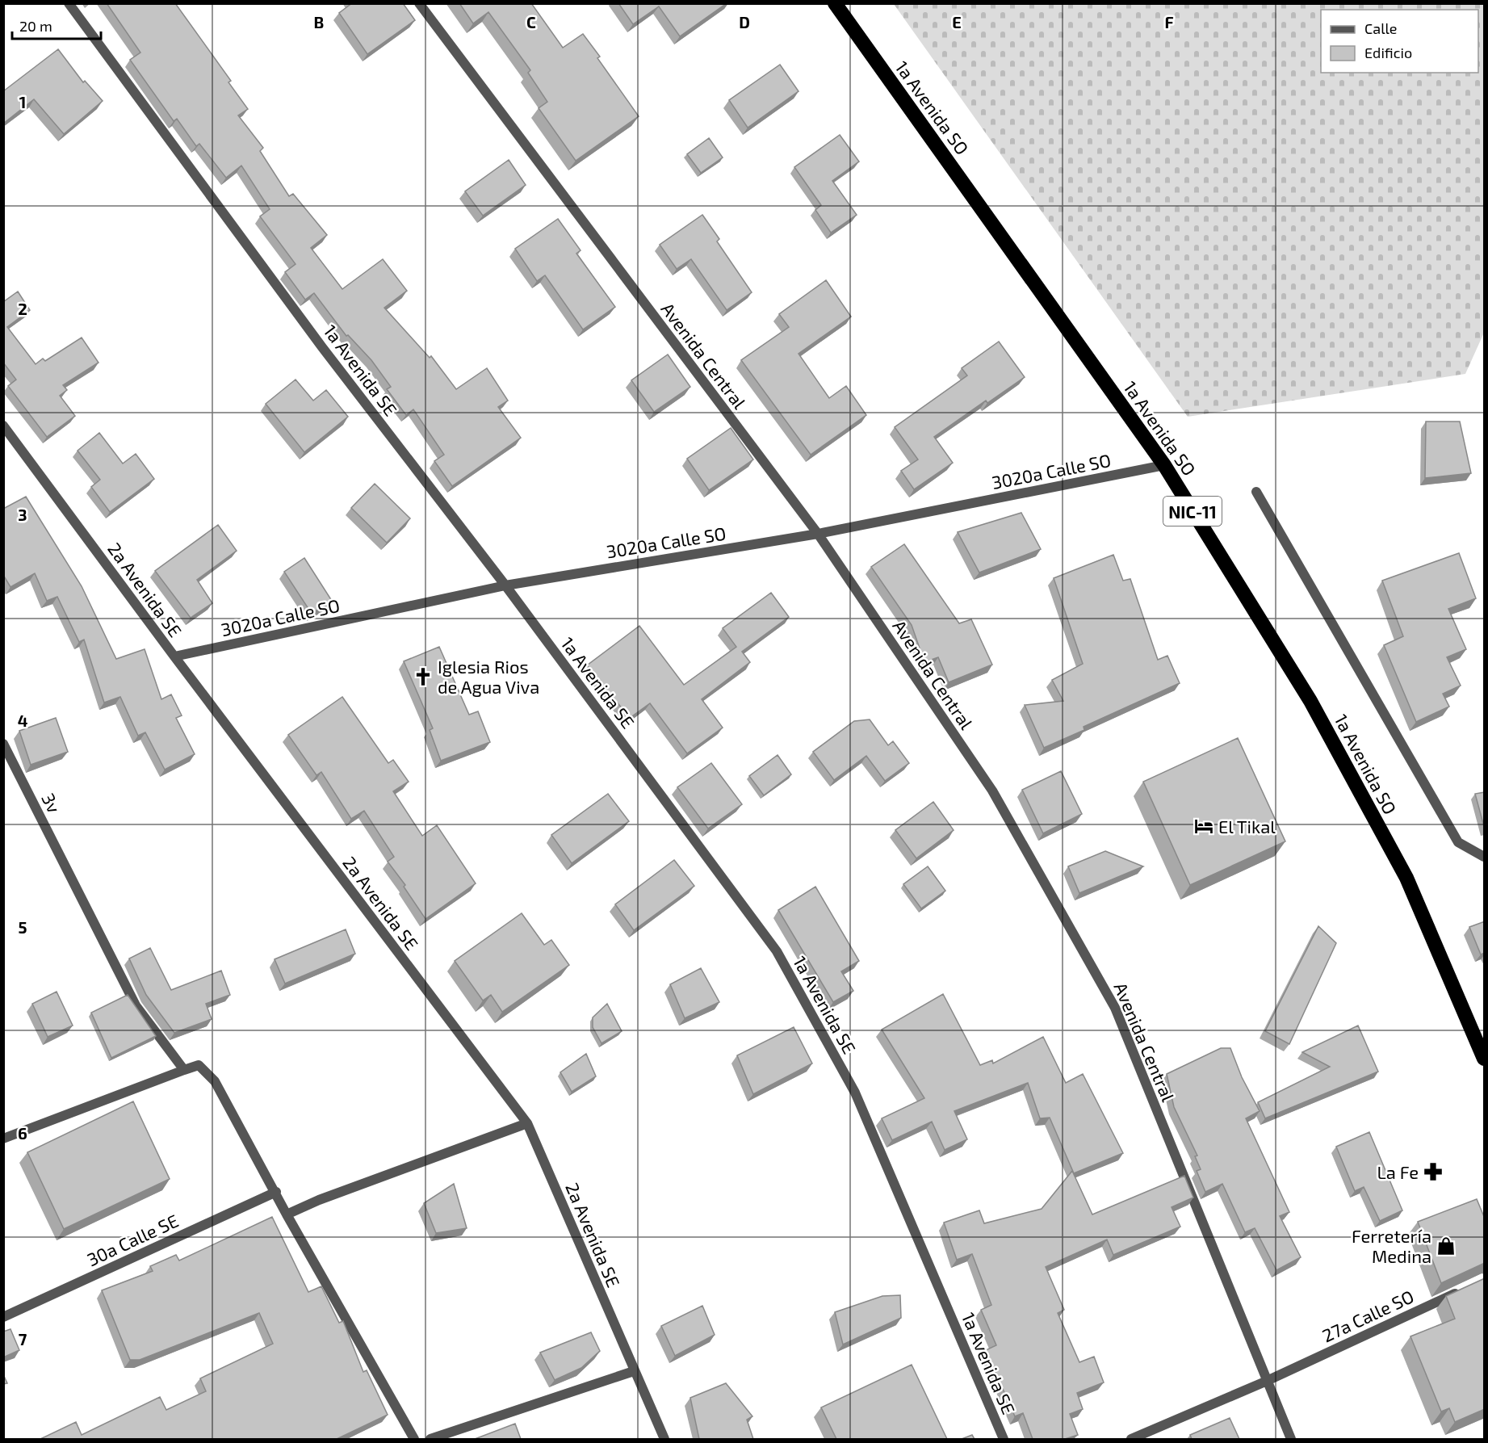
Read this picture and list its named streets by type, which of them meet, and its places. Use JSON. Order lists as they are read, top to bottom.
{
  "streets": {
    "highway": ["1a Avenida SO", "NIC-11"],
    "street": [
      "Avenida Central",
      "1a Avenida SE",
      "3020a Calle SO",
      "2a Avenida SE",
      "3v",
      "30a Calle SE",
      "27a Calle SO"
    ]
  },
  "crossings": [
    ["1a Avenida SO", "3020a Calle SO"],
    ["Avenida Central", "3020a Calle SO"],
    ["Avenida Central", "27a Calle SO"],
    ["1a Avenida SE", "3020a Calle SO"],
    ["3020a Calle SO", "2a Avenida SE"]
  ],
  "places": {
    "church": ["Iglesia Rios de Agua Viva"],
    "hotel": ["El Tikal"],
    "pharmacy": ["La Fe"],
    "shop": ["Ferretería Medina"]
  },
  "legend": ["Calle", "Edificio"],
  "scale_bar": "20 m",
  "grid": {
    "columns": [
      "B",
      "C",
      "D",
      "E",
      "F"
    ],
    "rows": [
      "1",
      "2",
      "3",
      "4",
      "5",
      "6",
      "7"
    ]
  }
}
